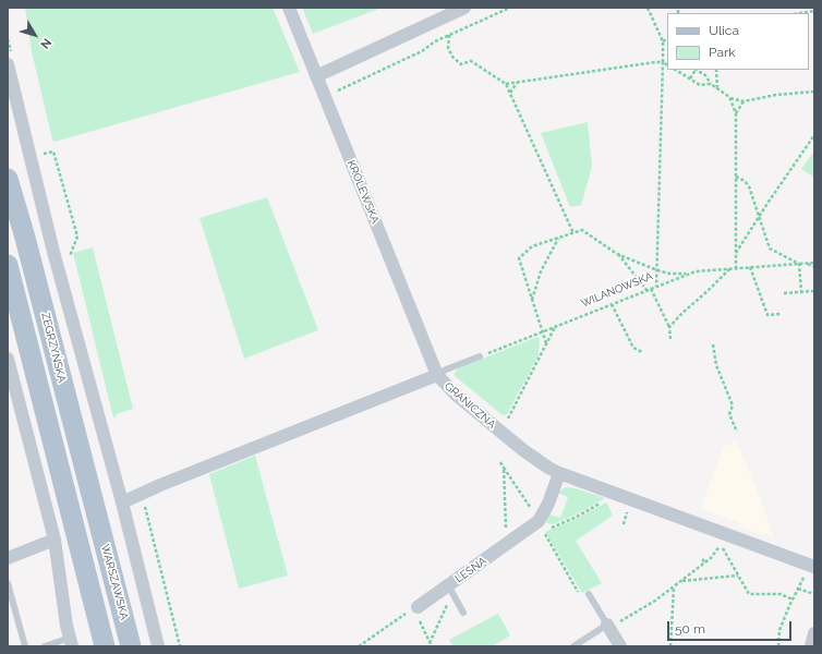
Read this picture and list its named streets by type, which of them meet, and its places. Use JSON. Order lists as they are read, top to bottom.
{
  "streets": {
    "main road": ["ZEGRZYŃSKA", "WARSZAWSKA"],
    "street": ["KRÓLEWSKA", "GRANICZNA", "LEŚNA"],
    "path": ["WILANOWSKA"]
  },
  "crossings": [
    ["KRÓLEWSKA", "GRANICZNA"],
    ["ZEGRZYŃSKA", "WARSZAWSKA"],
    ["GRANICZNA", "LEŚNA"]
  ],
  "legend": ["Ulica", "Park"],
  "scale_bar": "50 m",
  "north": "bottom right"
}
